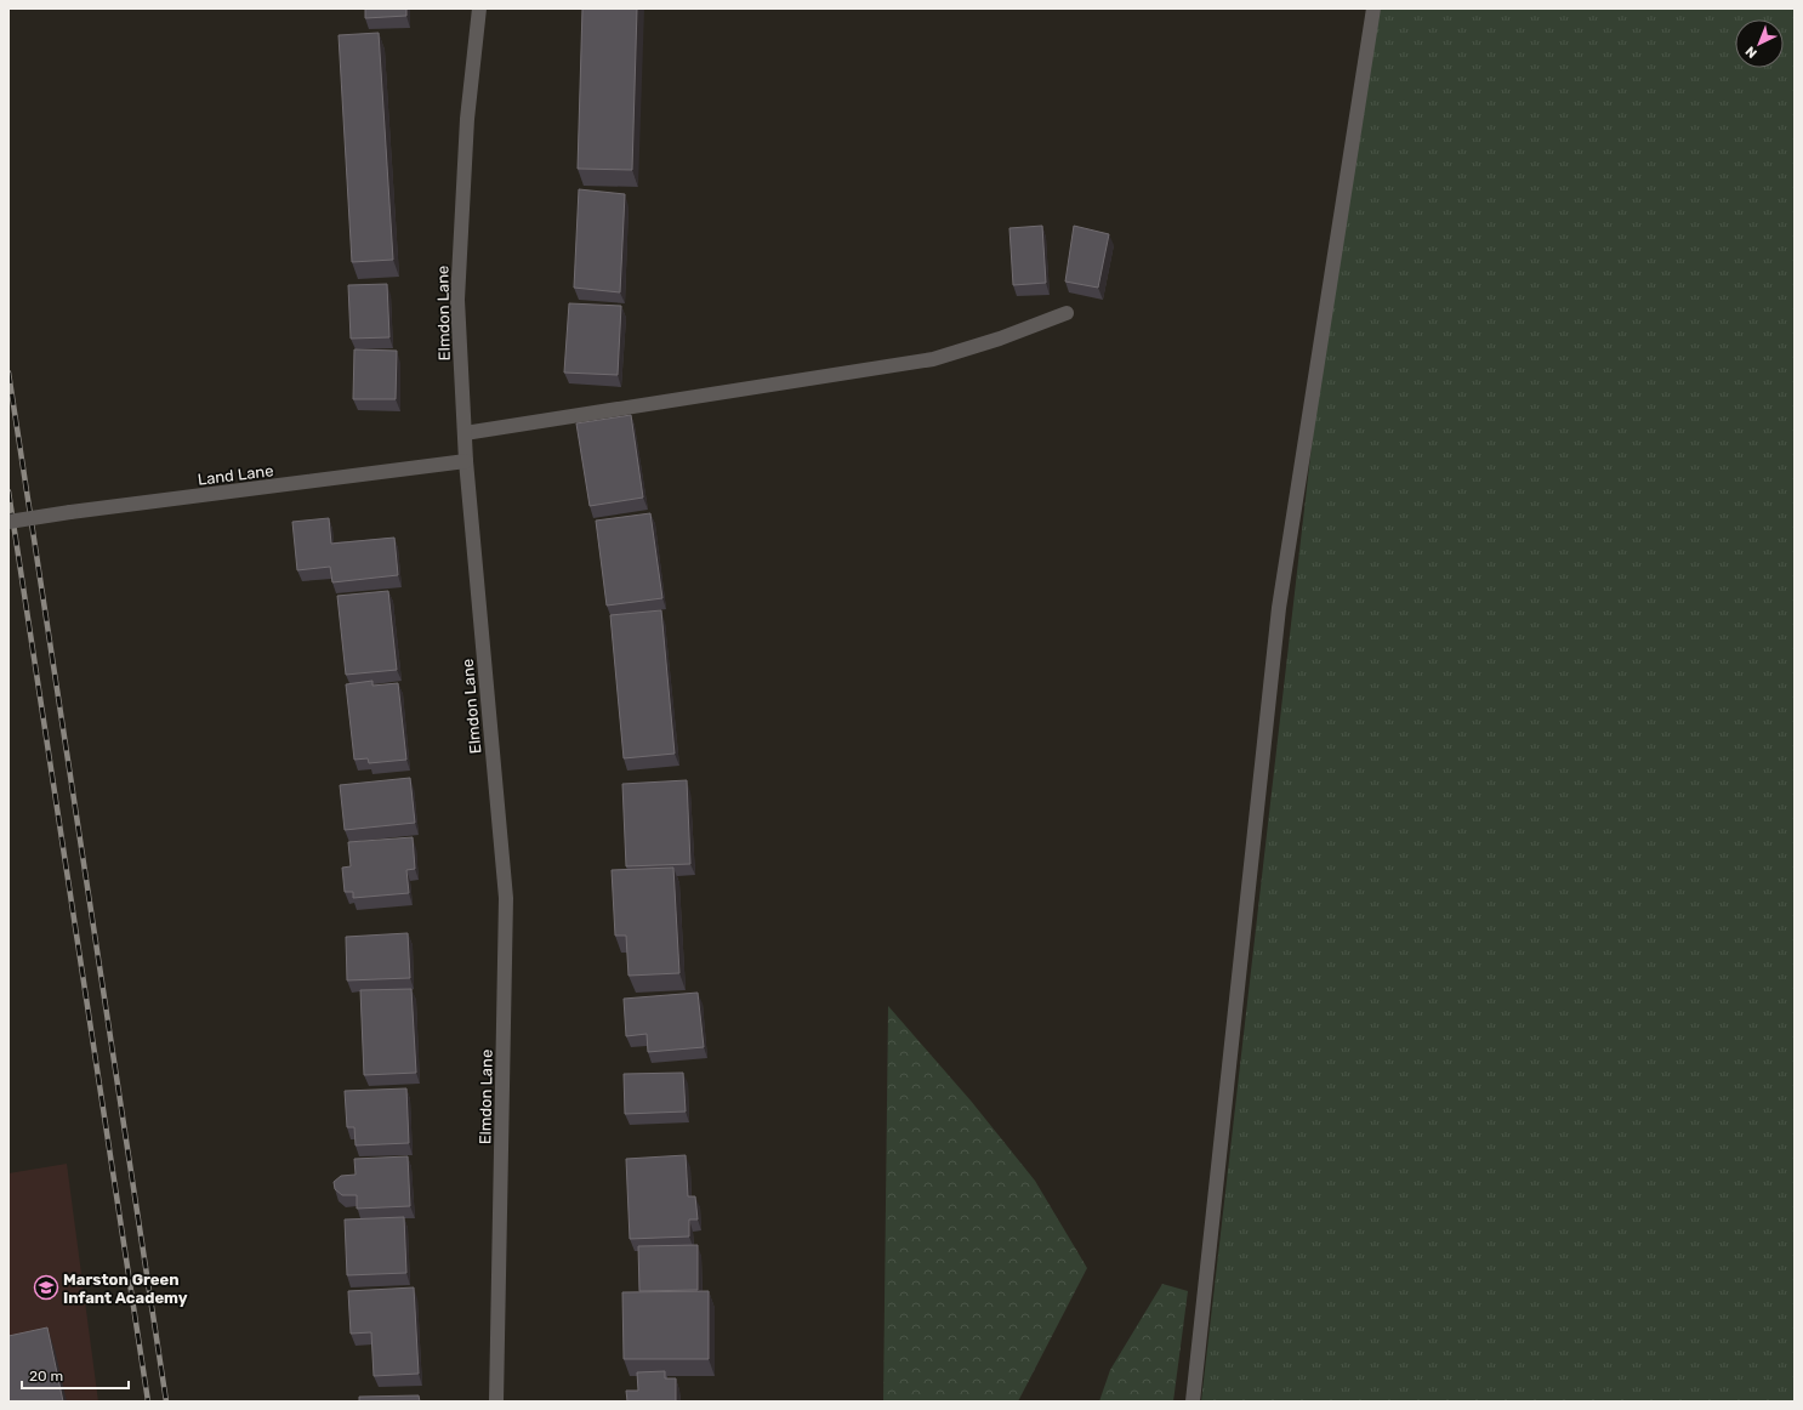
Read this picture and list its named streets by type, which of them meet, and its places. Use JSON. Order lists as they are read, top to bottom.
{
  "streets": {
    "street": ["Elmdon Lane", "Land Lane"]
  },
  "crossings": [
    ["Elmdon Lane", "Land Lane"]
  ],
  "places": {
    "school or university": ["Marston Green Infant Academy"]
  },
  "scale_bar": "20 m",
  "north": "bottom left"
}
